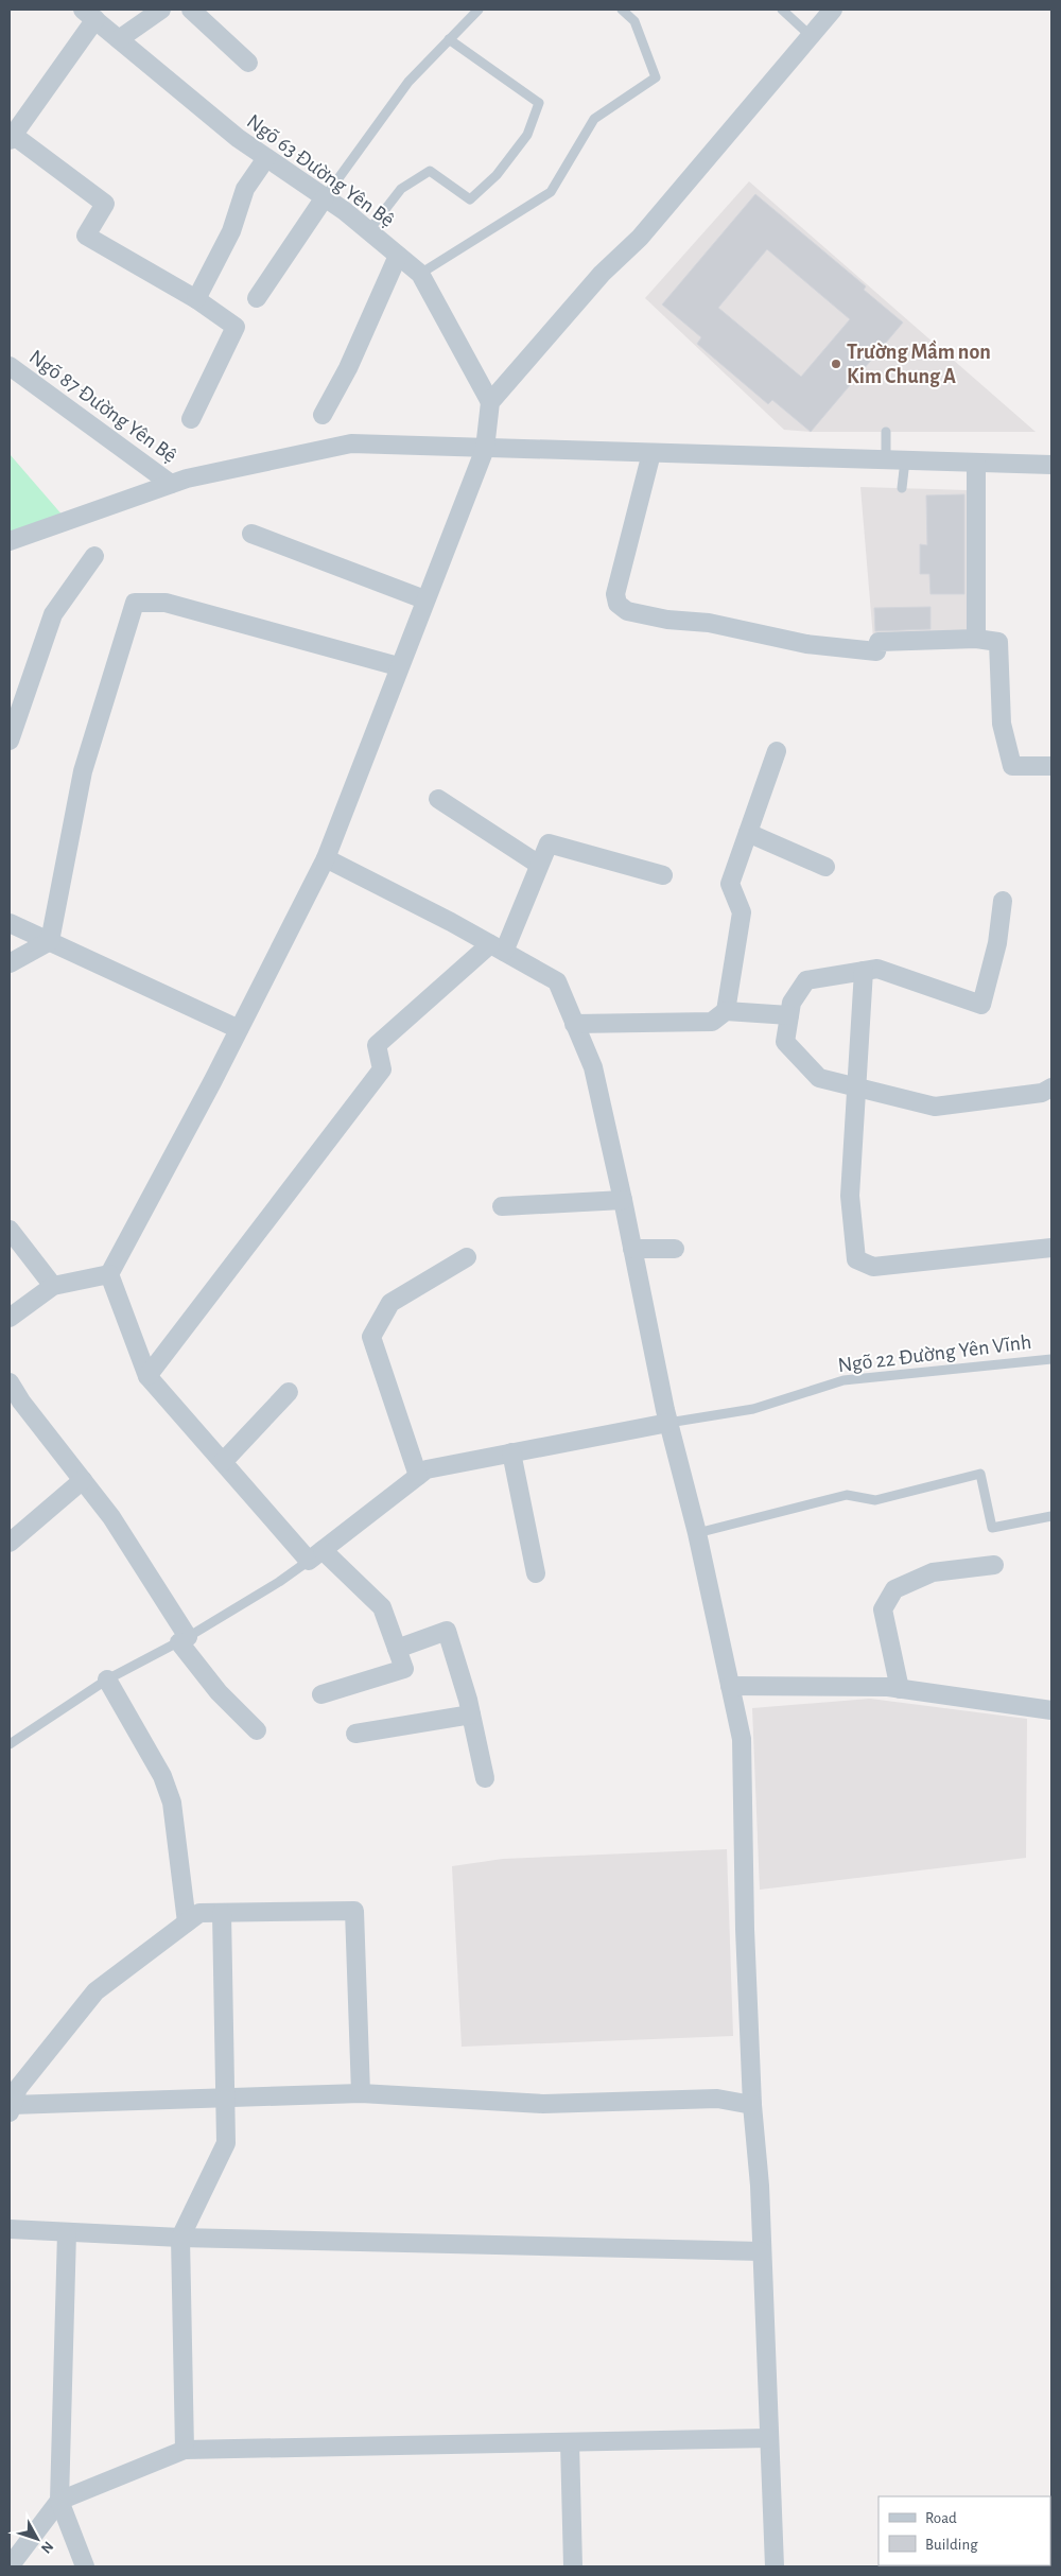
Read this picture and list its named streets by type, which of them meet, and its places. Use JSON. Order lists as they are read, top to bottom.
{
  "streets": {
    "street": ["Ngõ 63 Đường Yên Bệ", "Ngõ 87 Đường Yên Bệ"],
    "lane": ["Ngõ 22 Đường Yên Vĩnh"]
  },
  "places": ["Trường Mầm non Kim Chung A"],
  "legend": ["Road", "Building"],
  "north": "bottom right"
}
